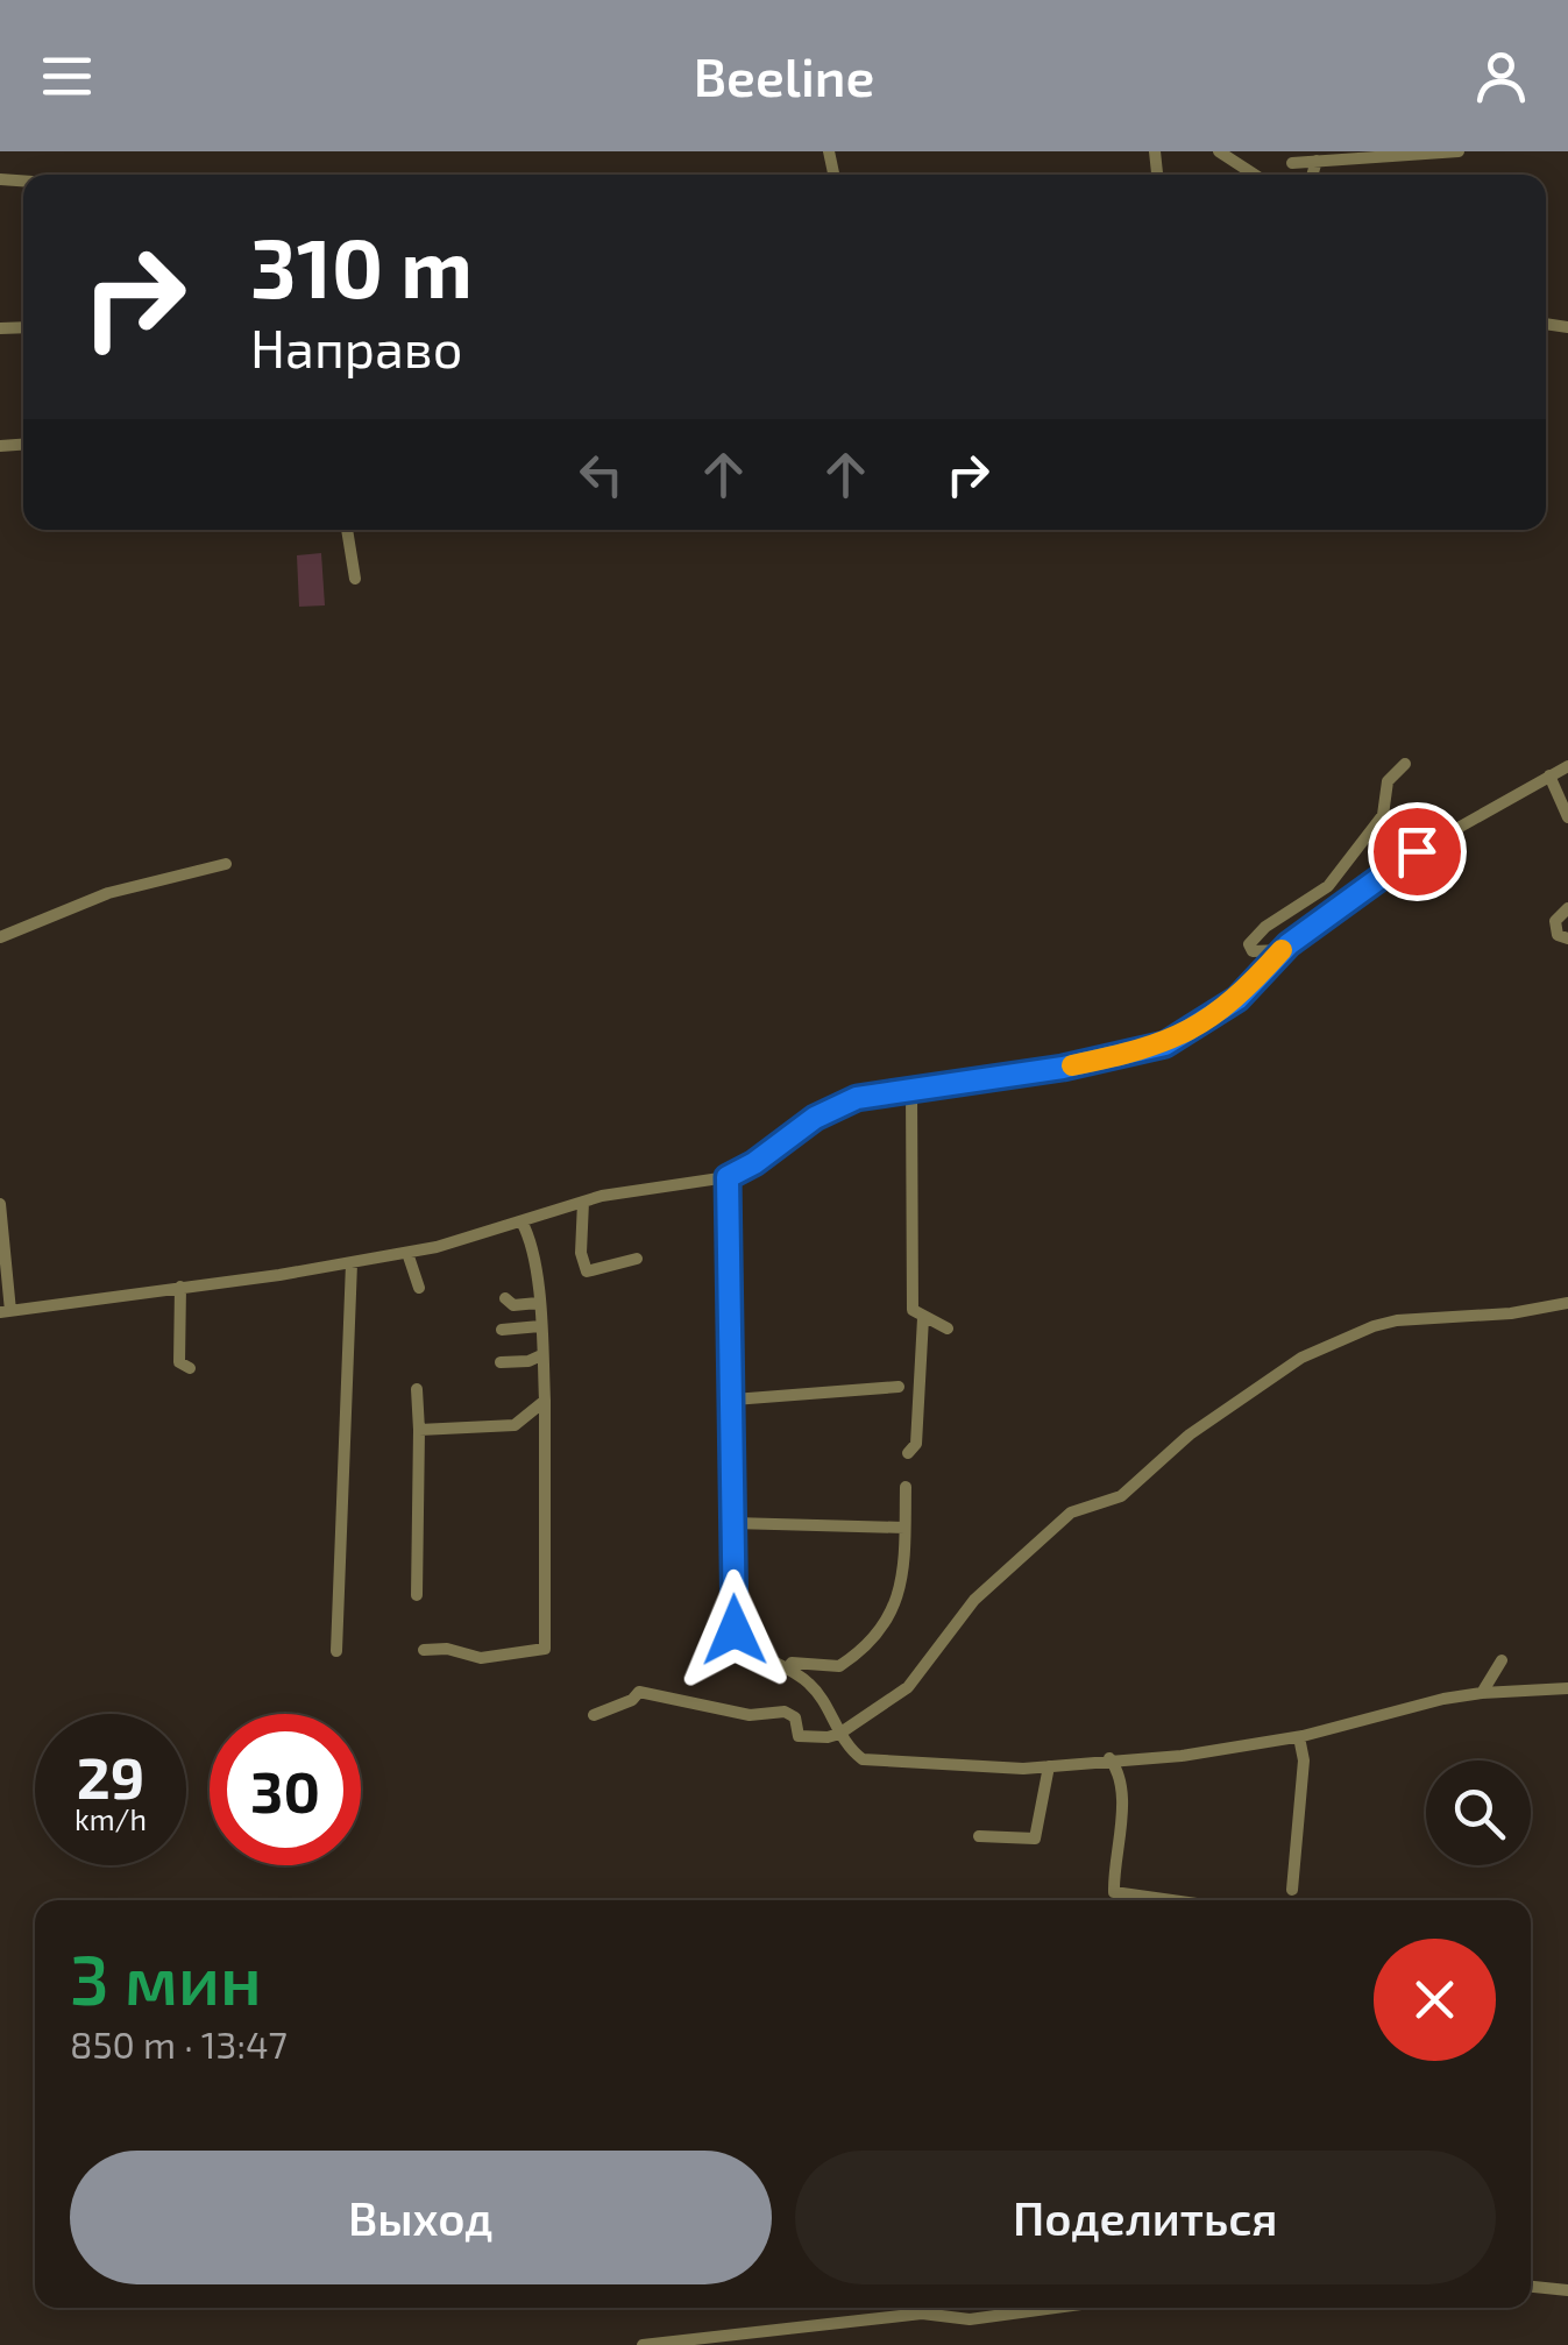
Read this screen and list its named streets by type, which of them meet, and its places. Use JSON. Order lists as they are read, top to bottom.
{
  "page": {
    "header": "Beeline",
    "turn": ["310 m", "Направо"],
    "speed": "29 km/h",
    "limit": "30",
    "heading": ["3 мин", "850 m · 13:47"],
    "buttons": ["Выход", "Поделиться"]
  }
}
